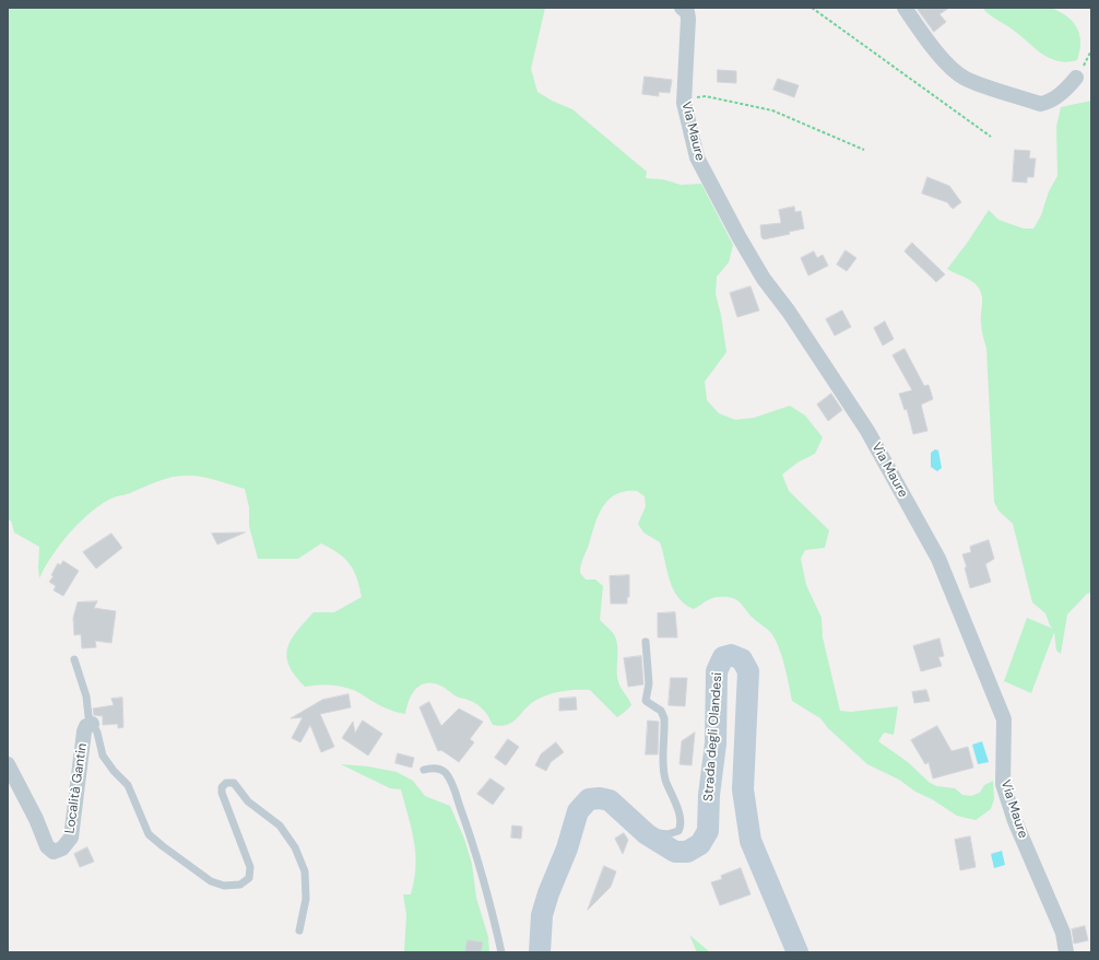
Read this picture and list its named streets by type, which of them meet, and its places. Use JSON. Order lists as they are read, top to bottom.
{
  "streets": {
    "main road": ["Strada degli Olandesi"],
    "street": ["Via Maure", "Località Gantin"]
  }
}
